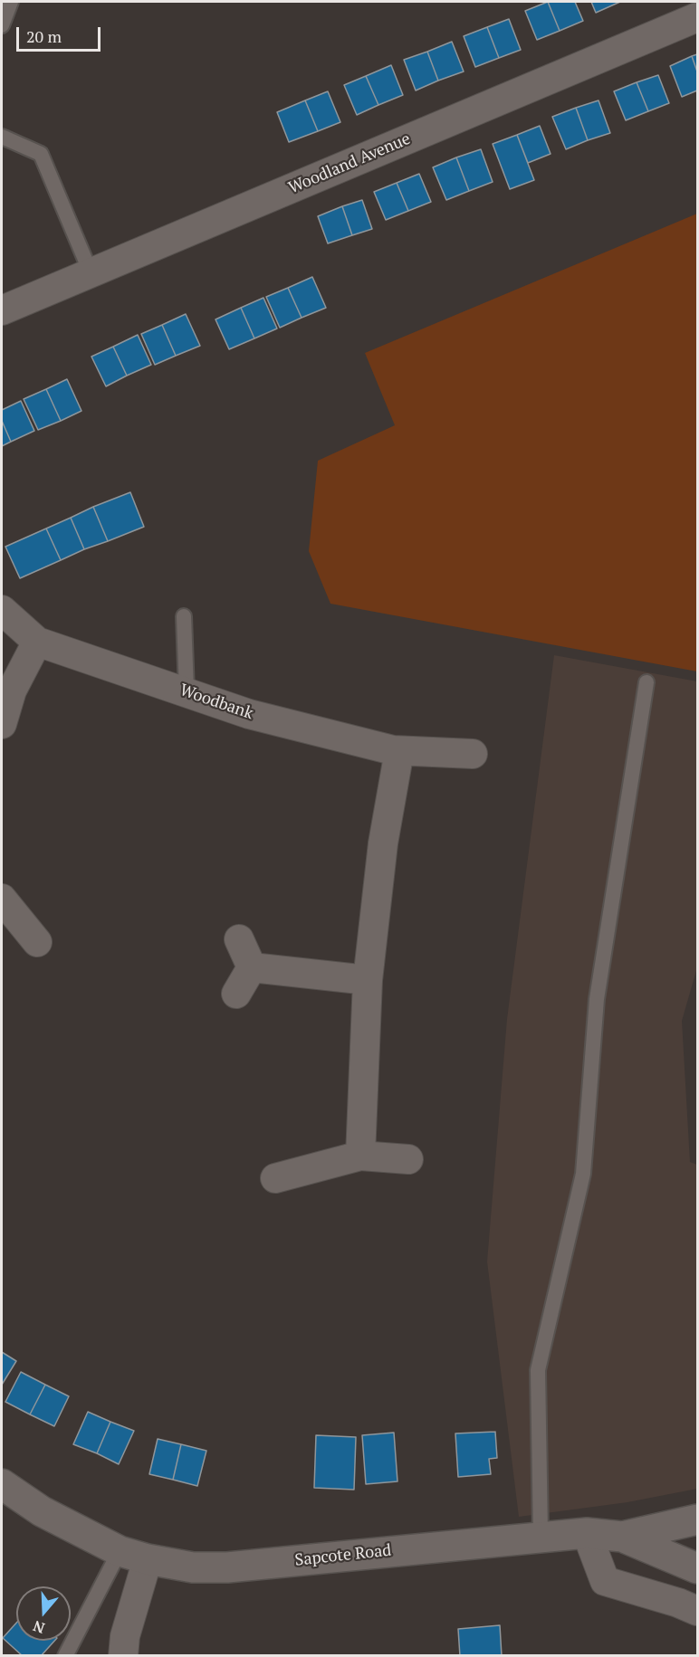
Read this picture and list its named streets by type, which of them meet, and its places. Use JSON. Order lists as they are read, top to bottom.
{
  "streets": {
    "main road": ["Sapcote Road"],
    "street": ["Woodland Avenue", "Woodbank"]
  },
  "scale_bar": "20 m",
  "north": "bottom"
}
